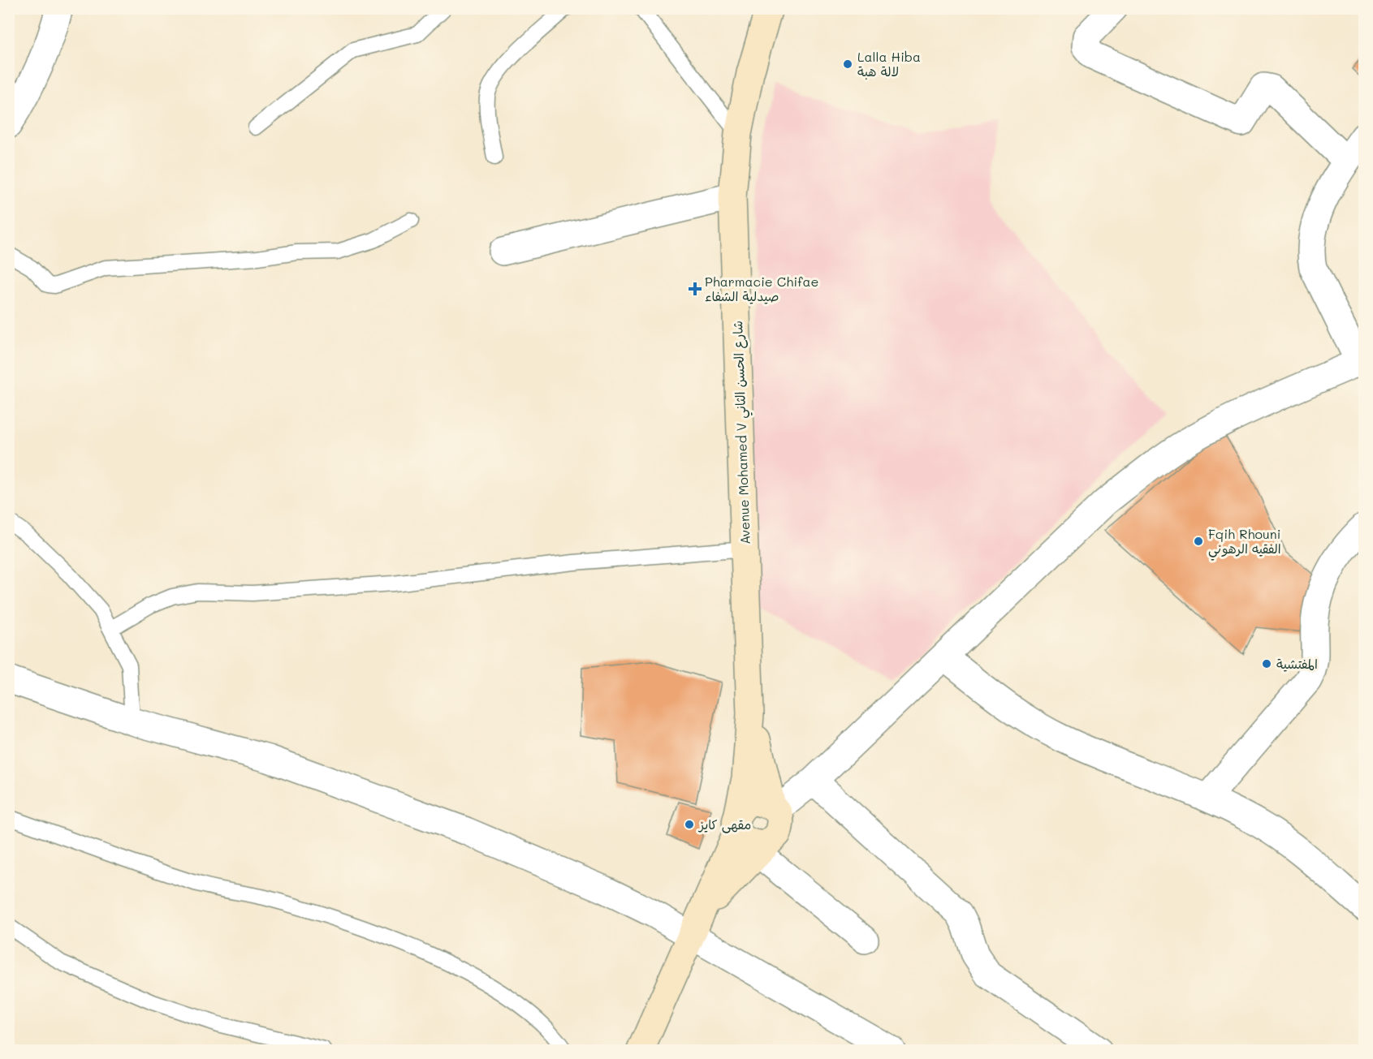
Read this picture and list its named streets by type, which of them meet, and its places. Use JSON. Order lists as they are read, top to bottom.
{
  "streets": {
    "main road": ["Avenue Mohamed V شارع الحسن الثاني"]
  },
  "places": {
    "other": [
      "Lalla Hiba لالة هبة",
      "Fqih Rhouni الفقيه الرهوني",
      "المفتشية",
      "مقهى كايز"
    ],
    "health": ["Pharmacie Chifae صيدلية الشفاء"]
  }
}
